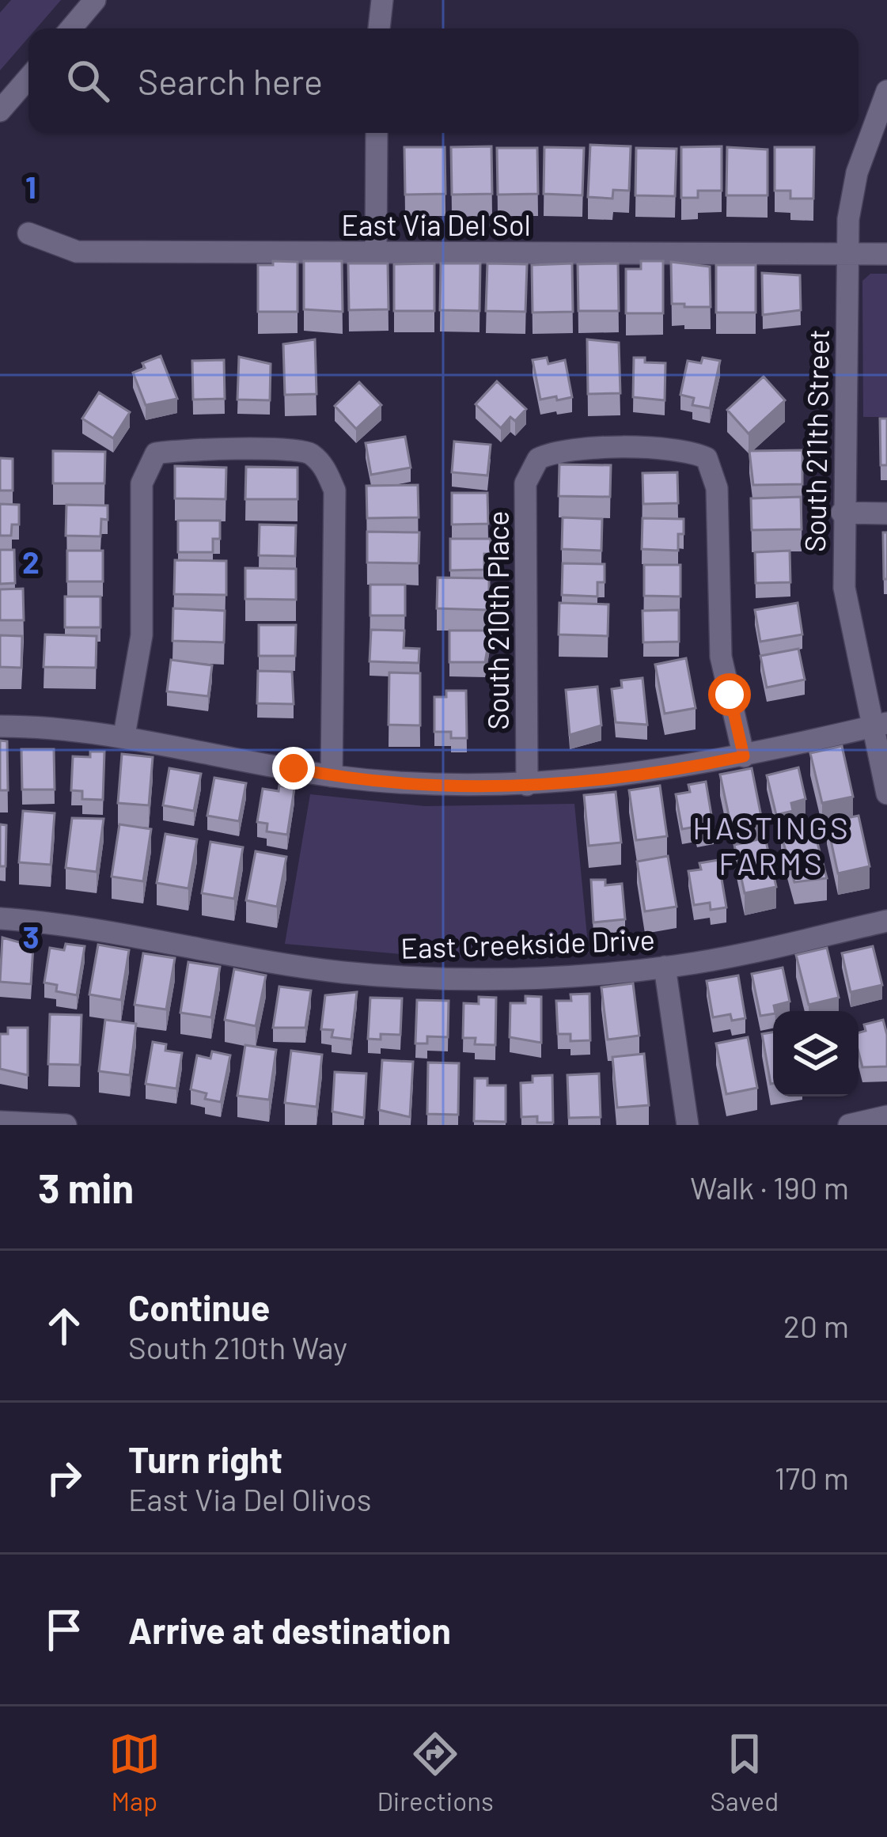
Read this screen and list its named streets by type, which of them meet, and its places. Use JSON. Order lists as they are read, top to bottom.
{
  "streets": {
    "street": [
      "East Via Del Sol",
      "South 211th Street",
      "South 210th Place",
      "East Creekside Drive"
    ]
  },
  "crossings": [
    ["East Via Del Sol", "South 211th Street"]
  ],
  "districts": ["HASTINGS FARMS"],
  "page": {
    "search": "Search here",
    "heading": ["3 min", "Walk · 190 m"],
    "list": [
      ["Continue", "South 210th Way", "20 m"],
      ["Turn right", "East Via Del Olivos", "170 m"],
      "Arrive at destination"
    ],
    "nav": ["Map", "Directions", "Saved"]
  },
  "grid": {
    "rows": ["1", "2", "3"]
  }
}
